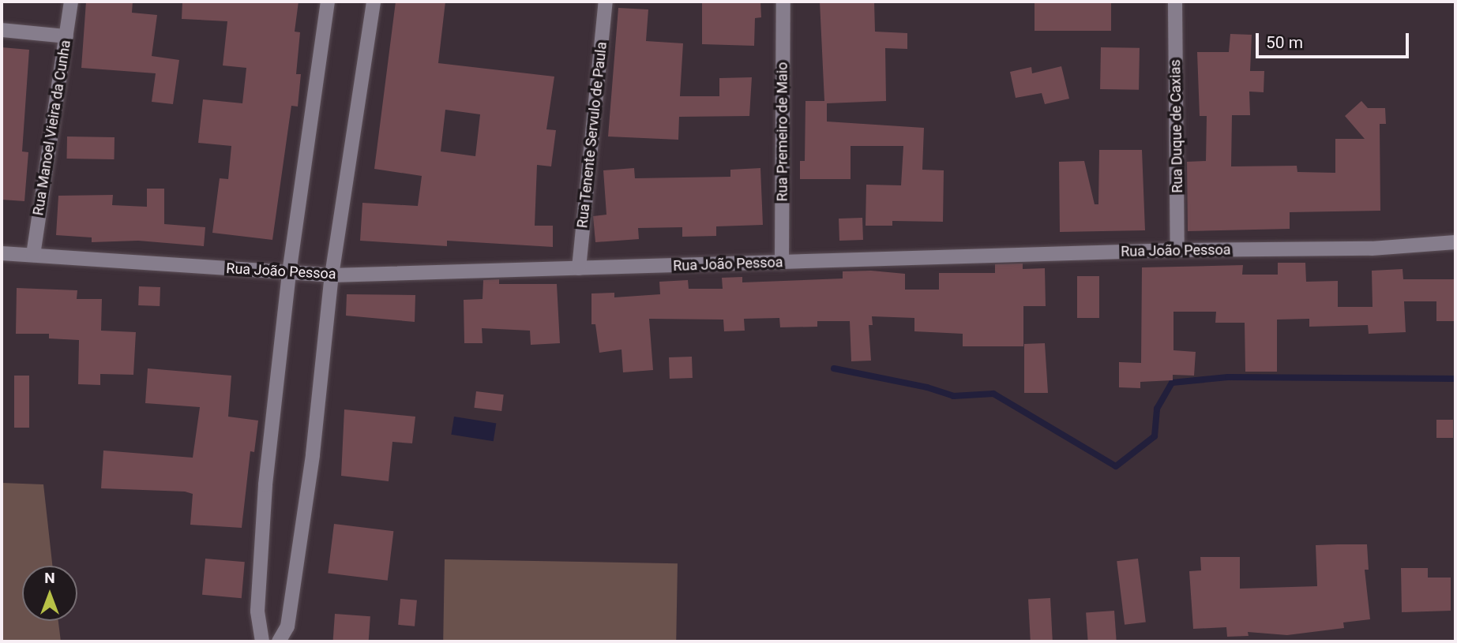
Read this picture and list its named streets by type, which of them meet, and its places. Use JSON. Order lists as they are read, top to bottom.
{
  "streets": {
    "street": [
      "Rua Duque de Caxias",
      "Rua Manoel Vieira da Cunha",
      "Rua Premeiro de Maio",
      "Rua Tenente Servulo de Paula",
      "Rua João Pessoa"
    ]
  },
  "crossings": [
    ["Rua Duque de Caxias", "Rua João Pessoa"],
    ["Rua Manoel Vieira da Cunha", "Rua João Pessoa"],
    ["Rua Premeiro de Maio", "Rua João Pessoa"],
    ["Rua Tenente Servulo de Paula", "Rua João Pessoa"]
  ],
  "scale_bar": "50 m",
  "north": "top"
}
